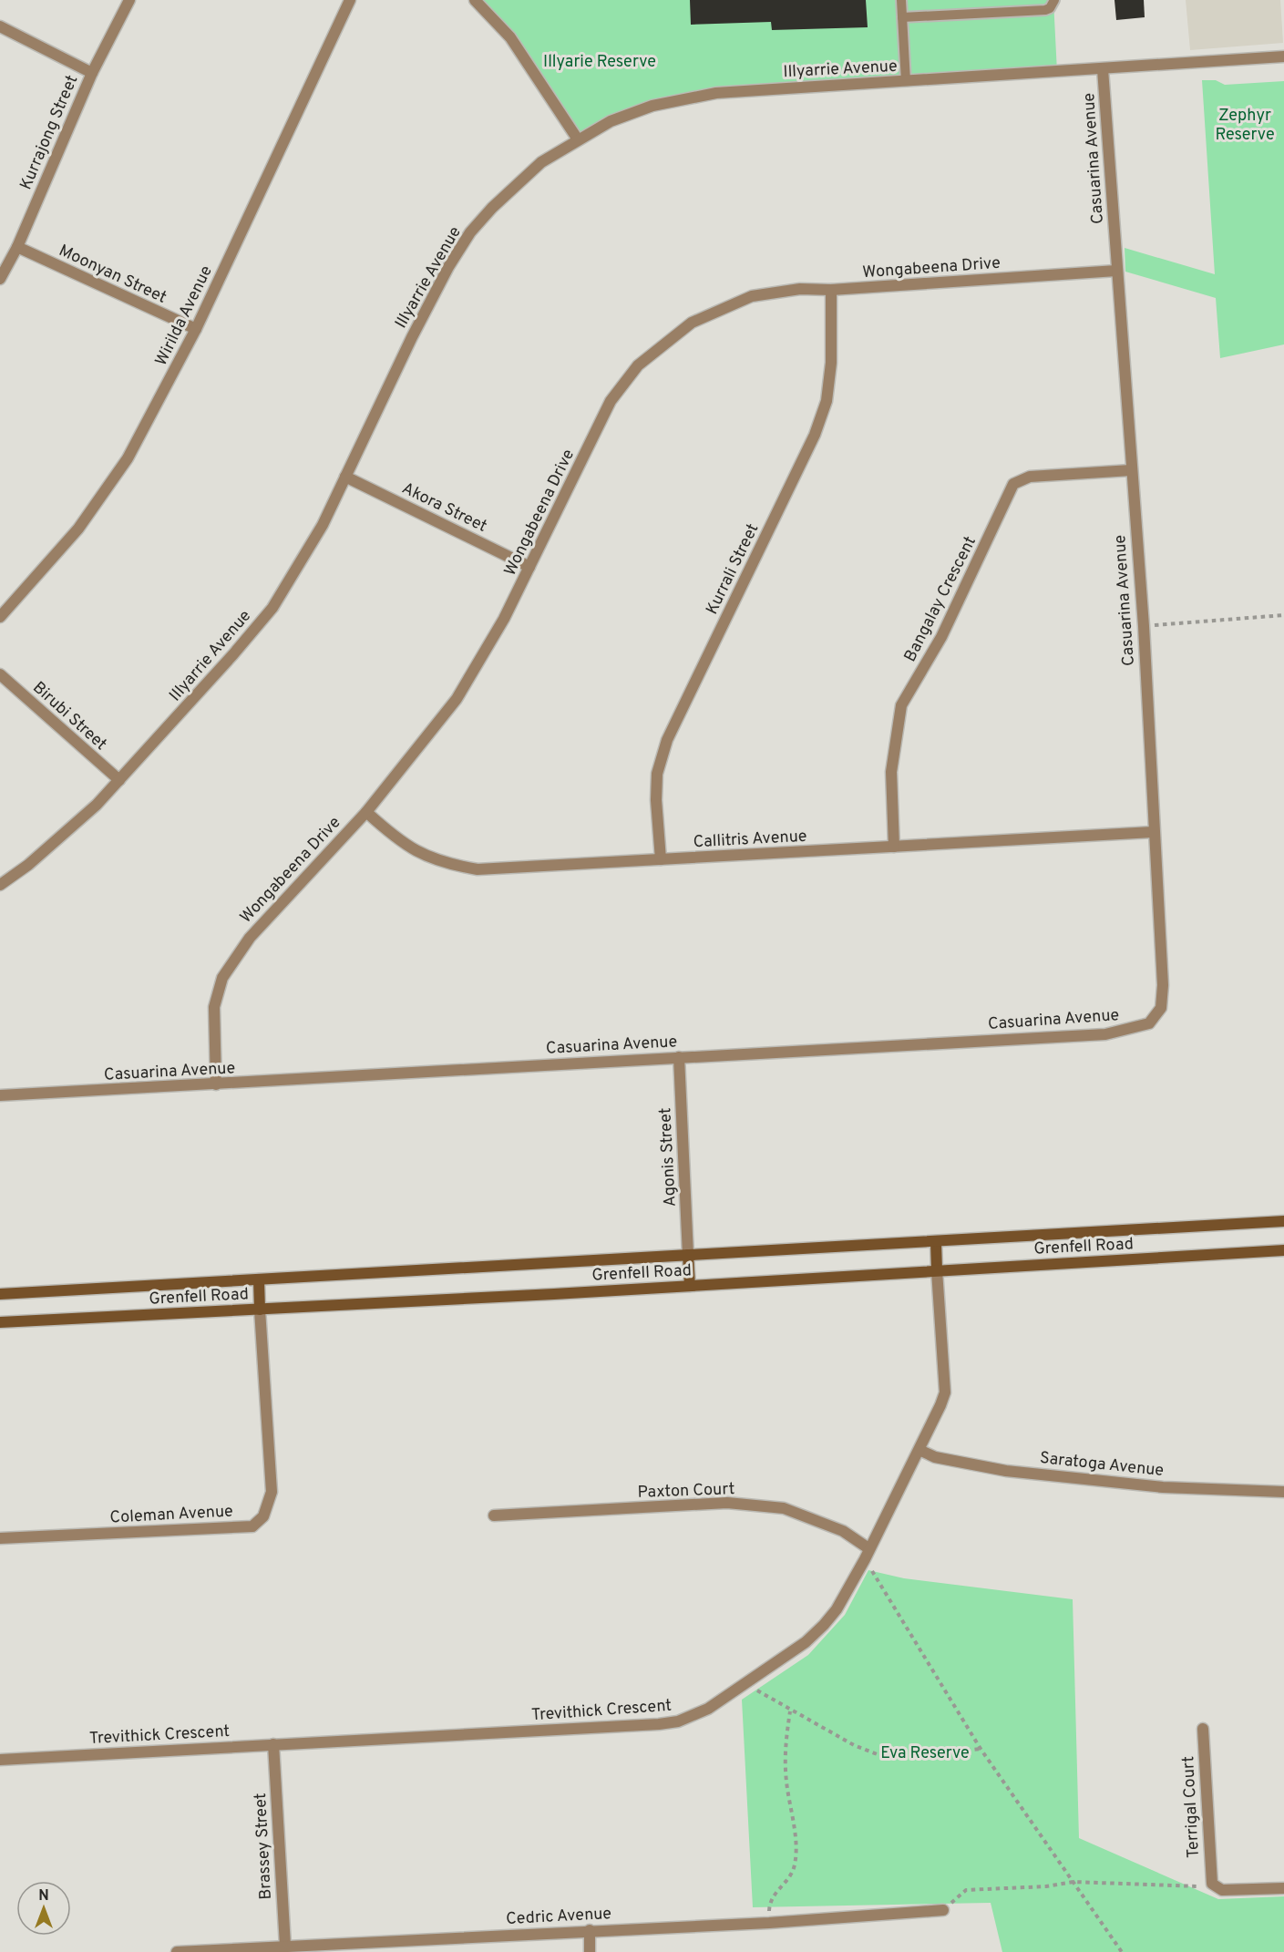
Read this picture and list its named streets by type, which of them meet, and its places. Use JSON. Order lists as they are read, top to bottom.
{
  "streets": {
    "main road": ["Grenfell Road"],
    "street": [
      "Illyarrie Avenue",
      "Kurrajong Street",
      "Casuarina Avenue",
      "Wongabeena Drive",
      "Moonyan Street",
      "Wirilda Avenue",
      "Akora Street",
      "Kurrali Street",
      "Bangalay Crescent",
      "Birubi Street",
      "Callitris Avenue",
      "Agonis Street",
      "Saratoga Avenue",
      "Paxton Court",
      "Coleman Avenue",
      "Trevithick Crescent",
      "Terrigal Court",
      "Brassey Street",
      "Cedric Avenue"
    ]
  },
  "crossings": [
    ["Illyarrie Avenue", "Casuarina Avenue"],
    ["Illyarrie Avenue", "Akora Street"],
    ["Illyarrie Avenue", "Birubi Street"],
    ["Kurrajong Street", "Moonyan Street"],
    ["Casuarina Avenue", "Wongabeena Drive"],
    ["Casuarina Avenue", "Bangalay Crescent"],
    ["Casuarina Avenue", "Callitris Avenue"],
    ["Casuarina Avenue", "Agonis Street"],
    ["Wongabeena Drive", "Akora Street"],
    ["Wongabeena Drive", "Kurrali Street"],
    ["Wongabeena Drive", "Callitris Avenue"],
    ["Moonyan Street", "Wirilda Avenue"],
    ["Kurrali Street", "Callitris Avenue"],
    ["Bangalay Crescent", "Callitris Avenue"],
    ["Agonis Street", "Grenfell Road"],
    ["Grenfell Road", "Coleman Avenue"],
    ["Grenfell Road", "Trevithick Crescent"],
    ["Saratoga Avenue", "Trevithick Crescent"],
    ["Paxton Court", "Trevithick Crescent"],
    ["Trevithick Crescent", "Brassey Street"],
    ["Brassey Street", "Cedric Avenue"]
  ],
  "parks": ["Illyarie Reserve", "Zephyr Reserve", "Eva Reserve"],
  "north": "top"
}
